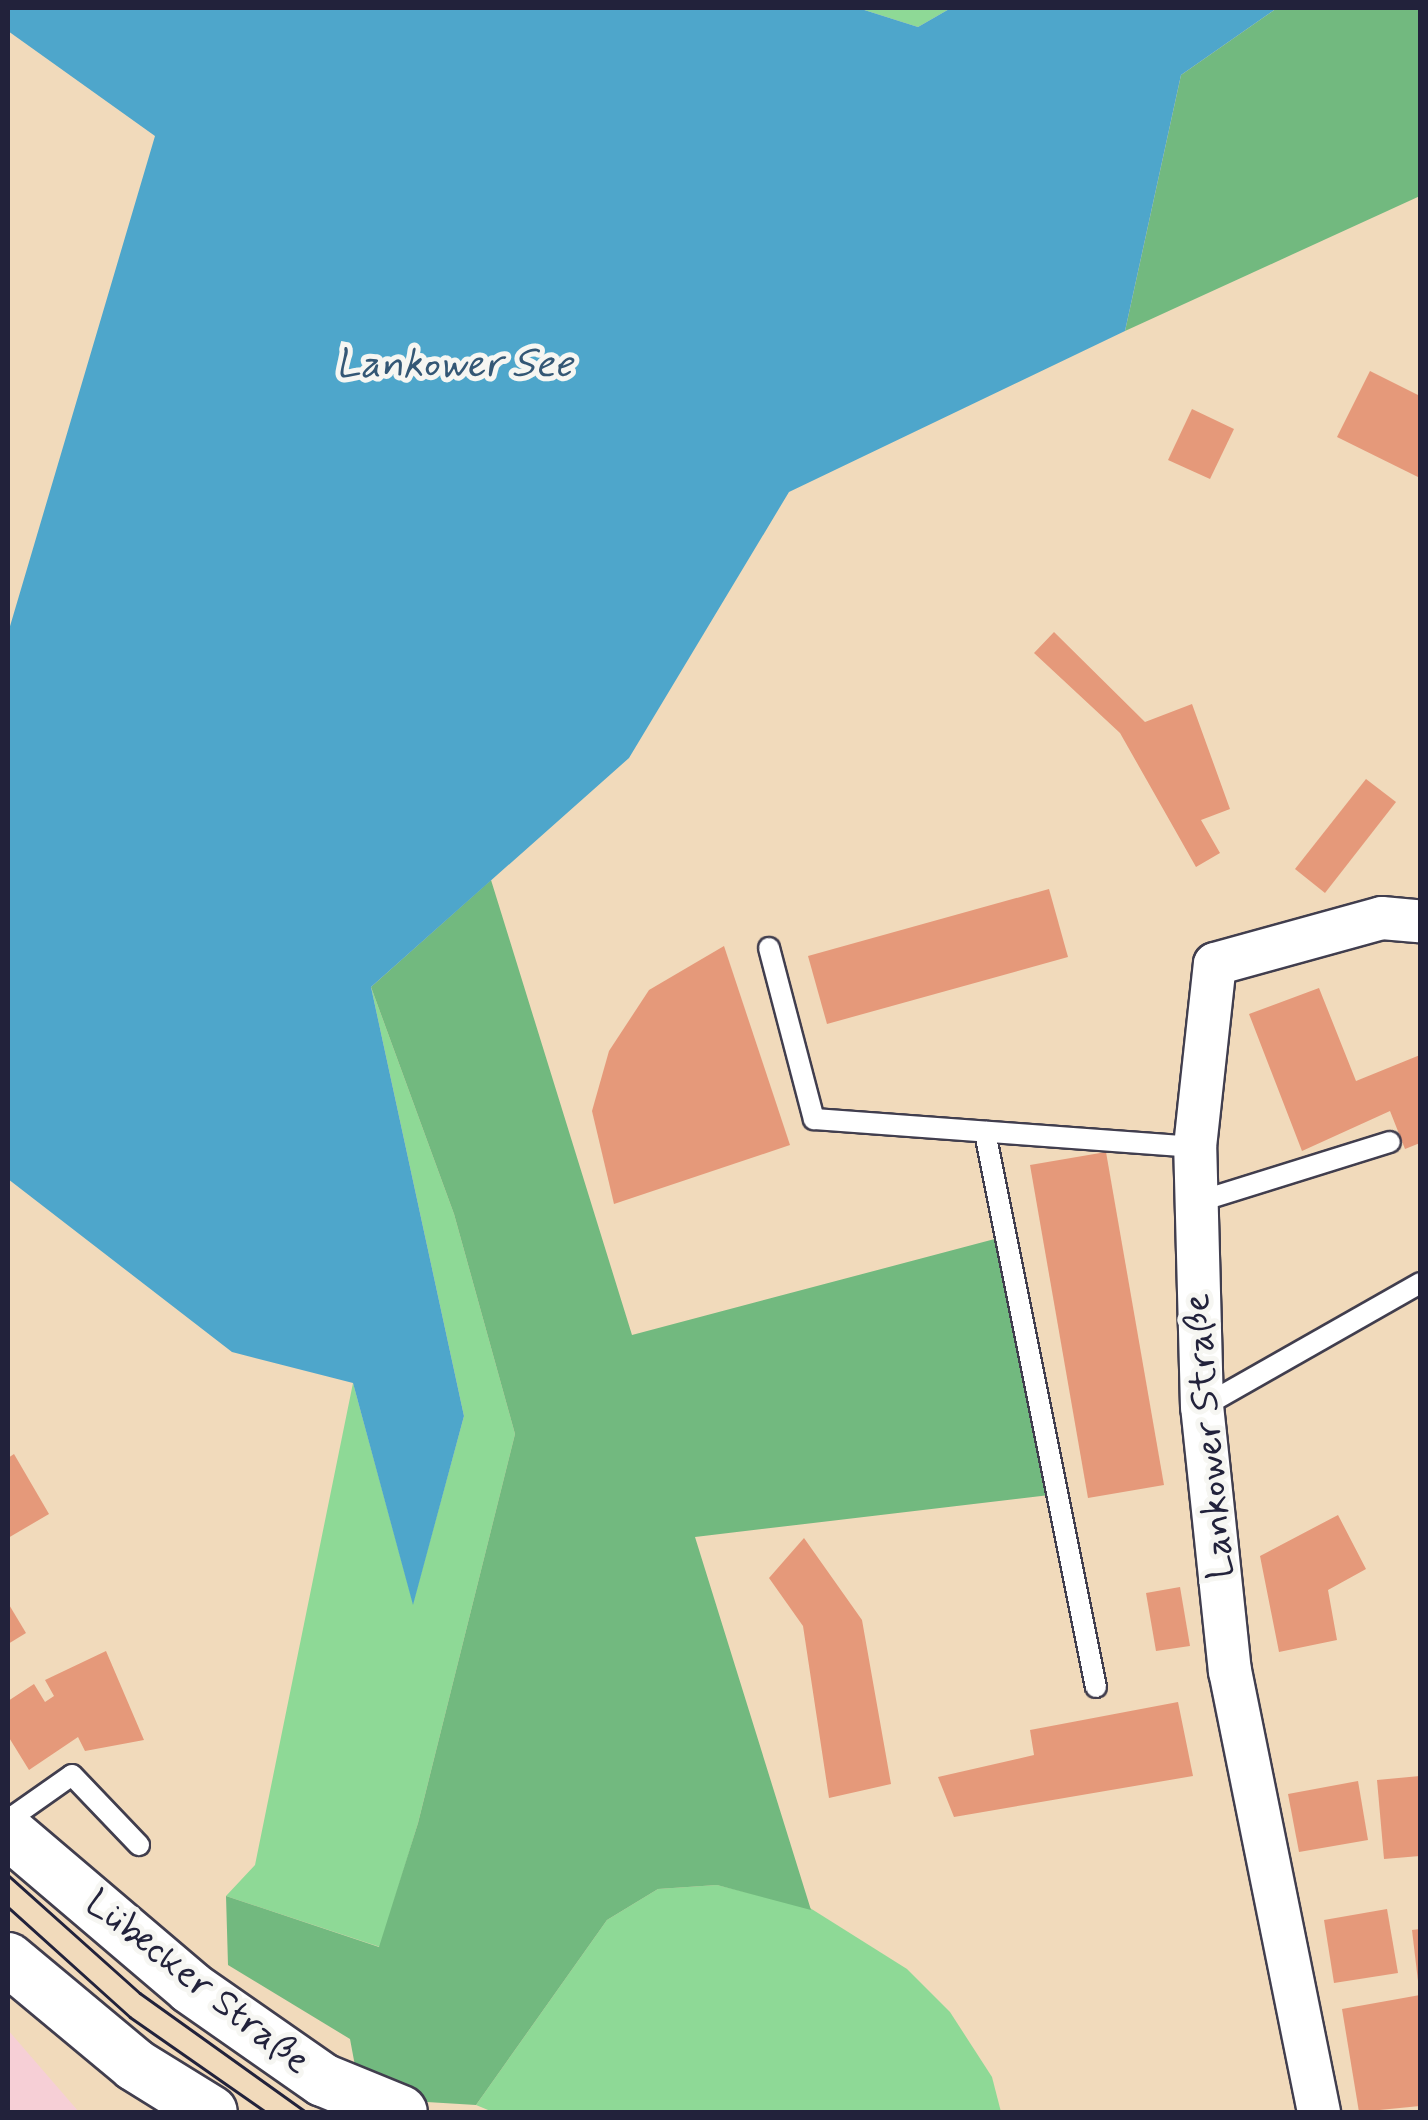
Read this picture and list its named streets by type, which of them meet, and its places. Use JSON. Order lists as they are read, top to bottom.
{
  "streets": {
    "street": ["Lankower Straße", "Lübecker Straße"]
  },
  "water": ["Lankower See"]
}
